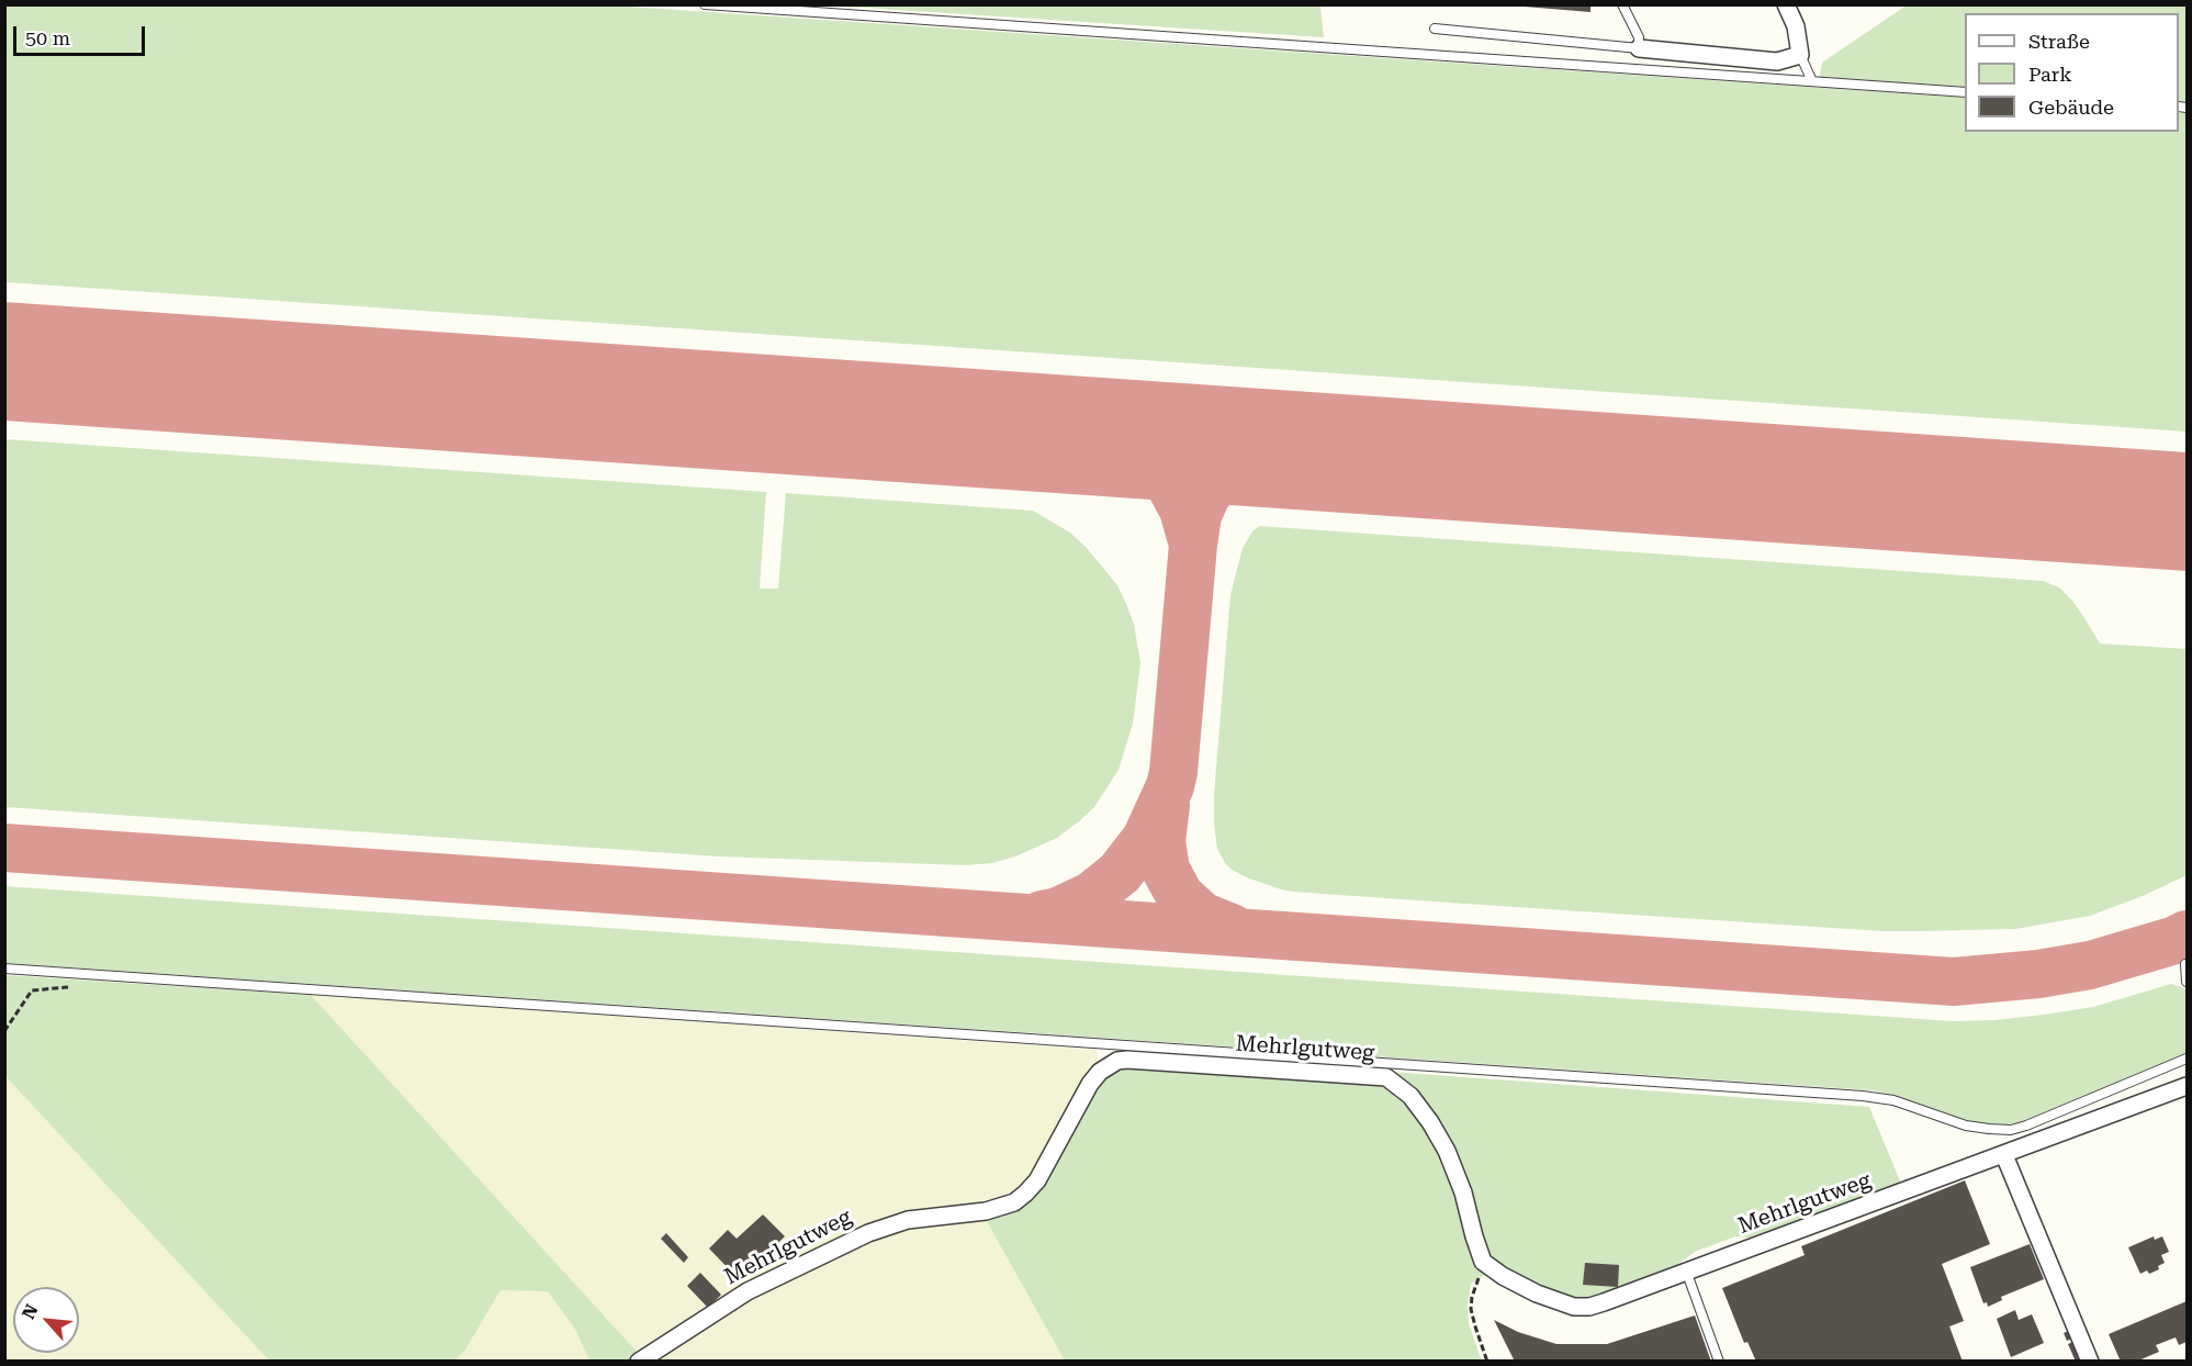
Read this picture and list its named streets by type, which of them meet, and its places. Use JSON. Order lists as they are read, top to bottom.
{
  "streets": {
    "street": ["Mehrlgutweg"]
  },
  "legend": ["Straße", "Park", "Gebäude"],
  "scale_bar": "50 m",
  "north": "top left"
}
